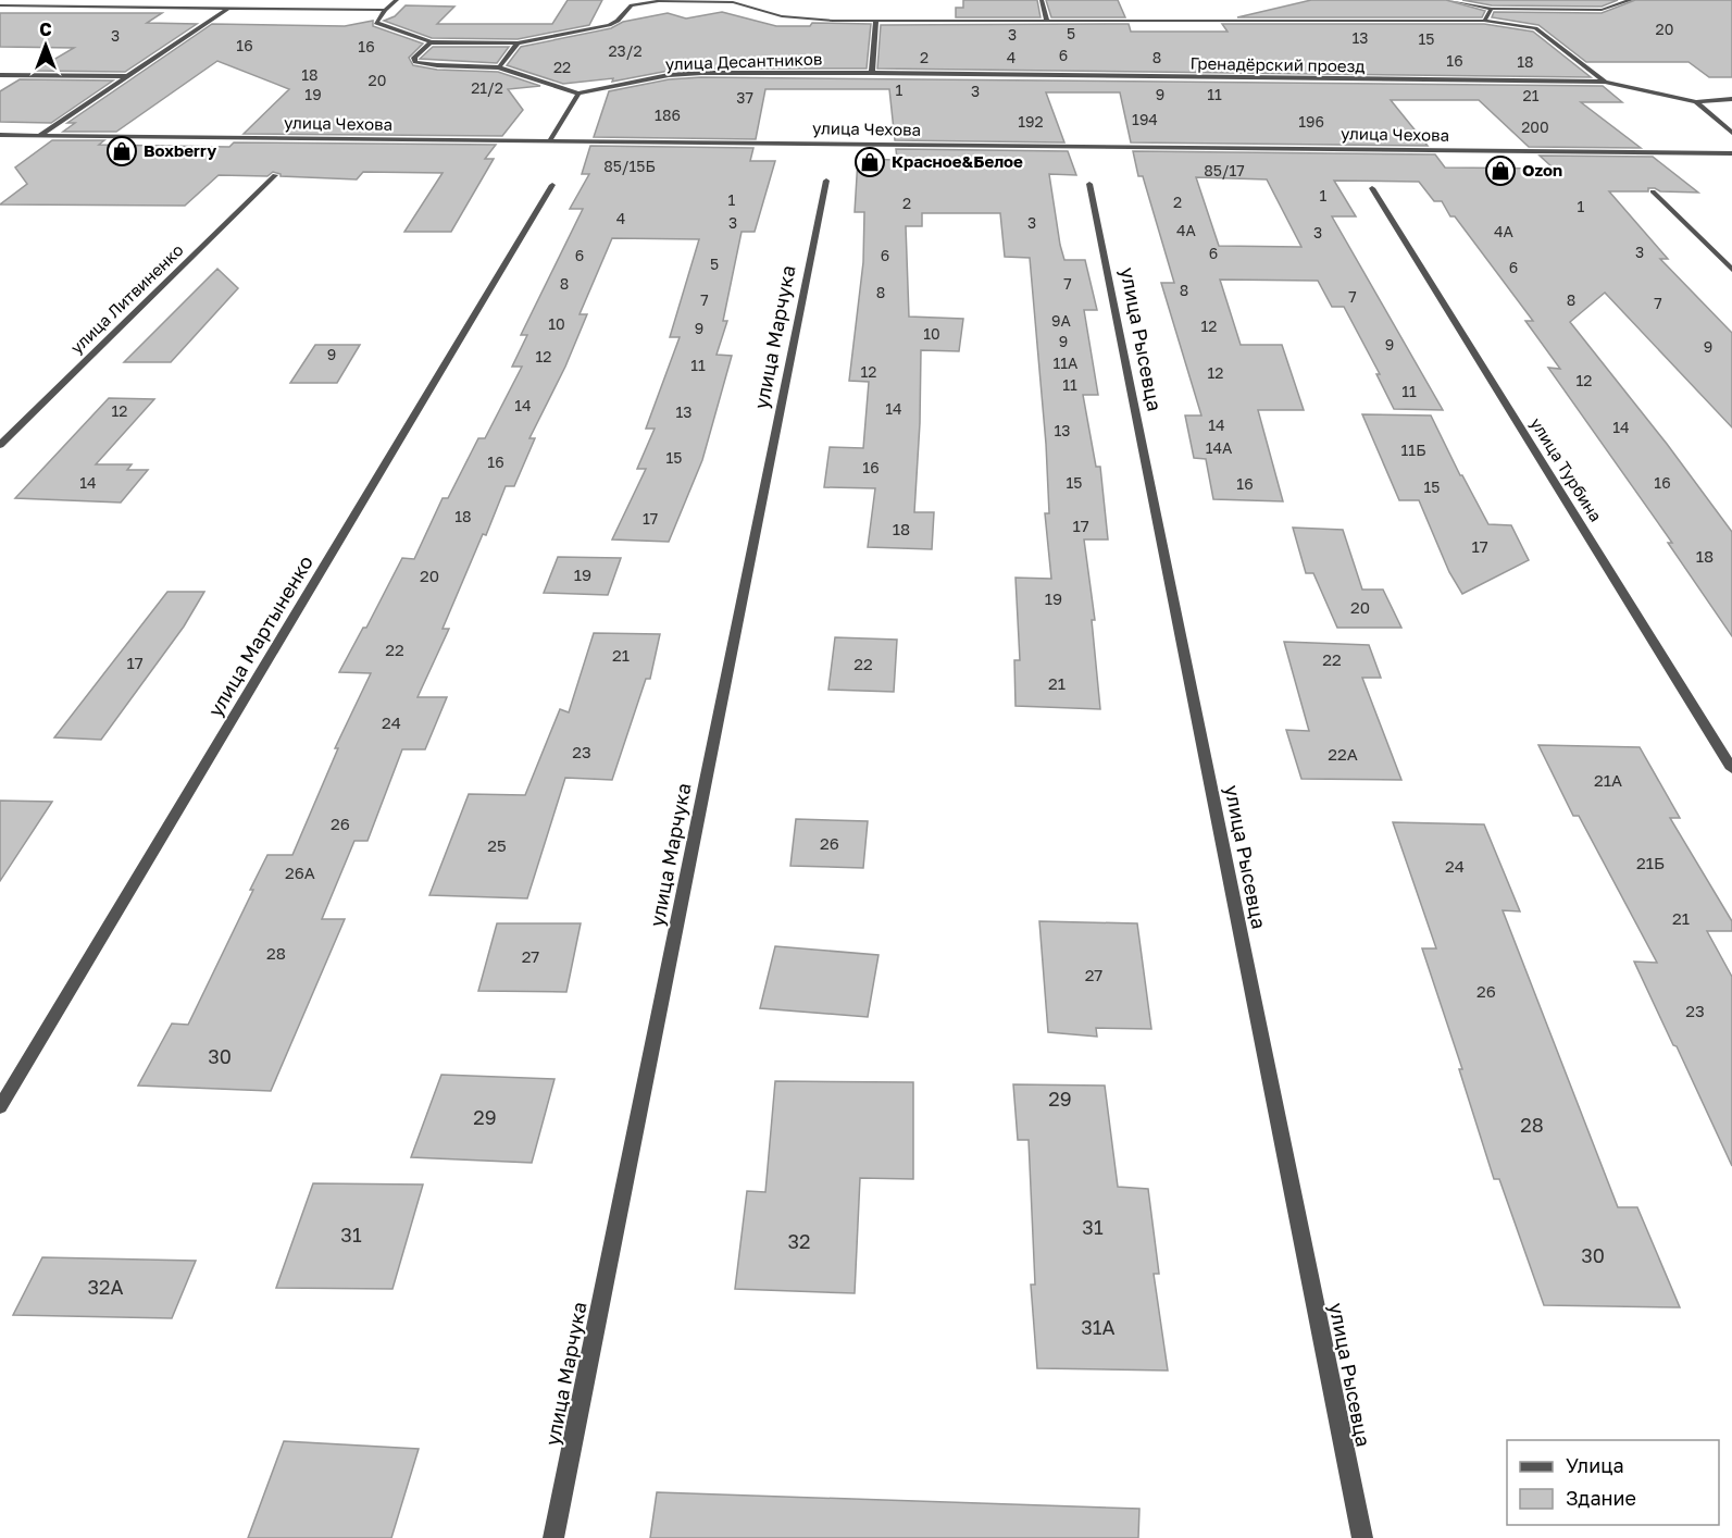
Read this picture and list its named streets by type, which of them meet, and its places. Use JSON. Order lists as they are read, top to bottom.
{
  "streets": {
    "street": [
      "улица Десантников",
      "Гренадёрский проезд",
      "улица Чехова",
      "улица Литвиненко",
      "улица Марчука",
      "улица Рысевца",
      "улица Турбина",
      "улица Мартыненко"
    ]
  },
  "crossings": [
    ["улица Десантников", "Гренадёрский проезд"]
  ],
  "places": {
    "shop": ["Boxberry", "Красное&Белое", "Ozon"]
  },
  "house_numbers": [
    "20",
    "5",
    "3",
    "3",
    "13",
    "15",
    "16",
    "16",
    "23/2",
    "6",
    "2",
    "4",
    "8",
    "16",
    "18",
    "22",
    "18",
    "20",
    "21/2",
    "1",
    "3",
    "19",
    "9",
    "11",
    "21",
    "37",
    "186",
    "194",
    "192",
    "196",
    "200",
    "85/15Б",
    "85/17",
    "1",
    "1",
    "2",
    "2",
    "1",
    "4",
    "3",
    "3",
    "4А",
    "4А",
    "3",
    "3",
    "6",
    "6",
    "6",
    "5",
    "6",
    "8",
    "7",
    "8",
    "8",
    "7",
    "7",
    "8",
    "7",
    "9А",
    "10",
    "12",
    "9",
    "10",
    "9",
    "9",
    "9",
    "9",
    "12",
    "11А",
    "11",
    "12",
    "12",
    "12",
    "11",
    "11",
    "14",
    "14",
    "12",
    "13",
    "14",
    "14",
    "13",
    "14А",
    "11Б",
    "15",
    "16",
    "16",
    "14",
    "15",
    "16",
    "16",
    "15",
    "18",
    "17",
    "17",
    "18",
    "17",
    "18",
    "19",
    "20",
    "19",
    "20",
    "22",
    "21",
    "22",
    "17",
    "22",
    "21",
    "24",
    "23",
    "22А",
    "21А",
    "26",
    "26",
    "25",
    "21Б",
    "24",
    "26А",
    "21",
    "28",
    "27",
    "27",
    "26",
    "23",
    "30",
    "29",
    "29",
    "28",
    "31",
    "31",
    "32",
    "30",
    "32А",
    "31А"
  ],
  "legend": ["Улица", "Здание"],
  "north": "top"
}
